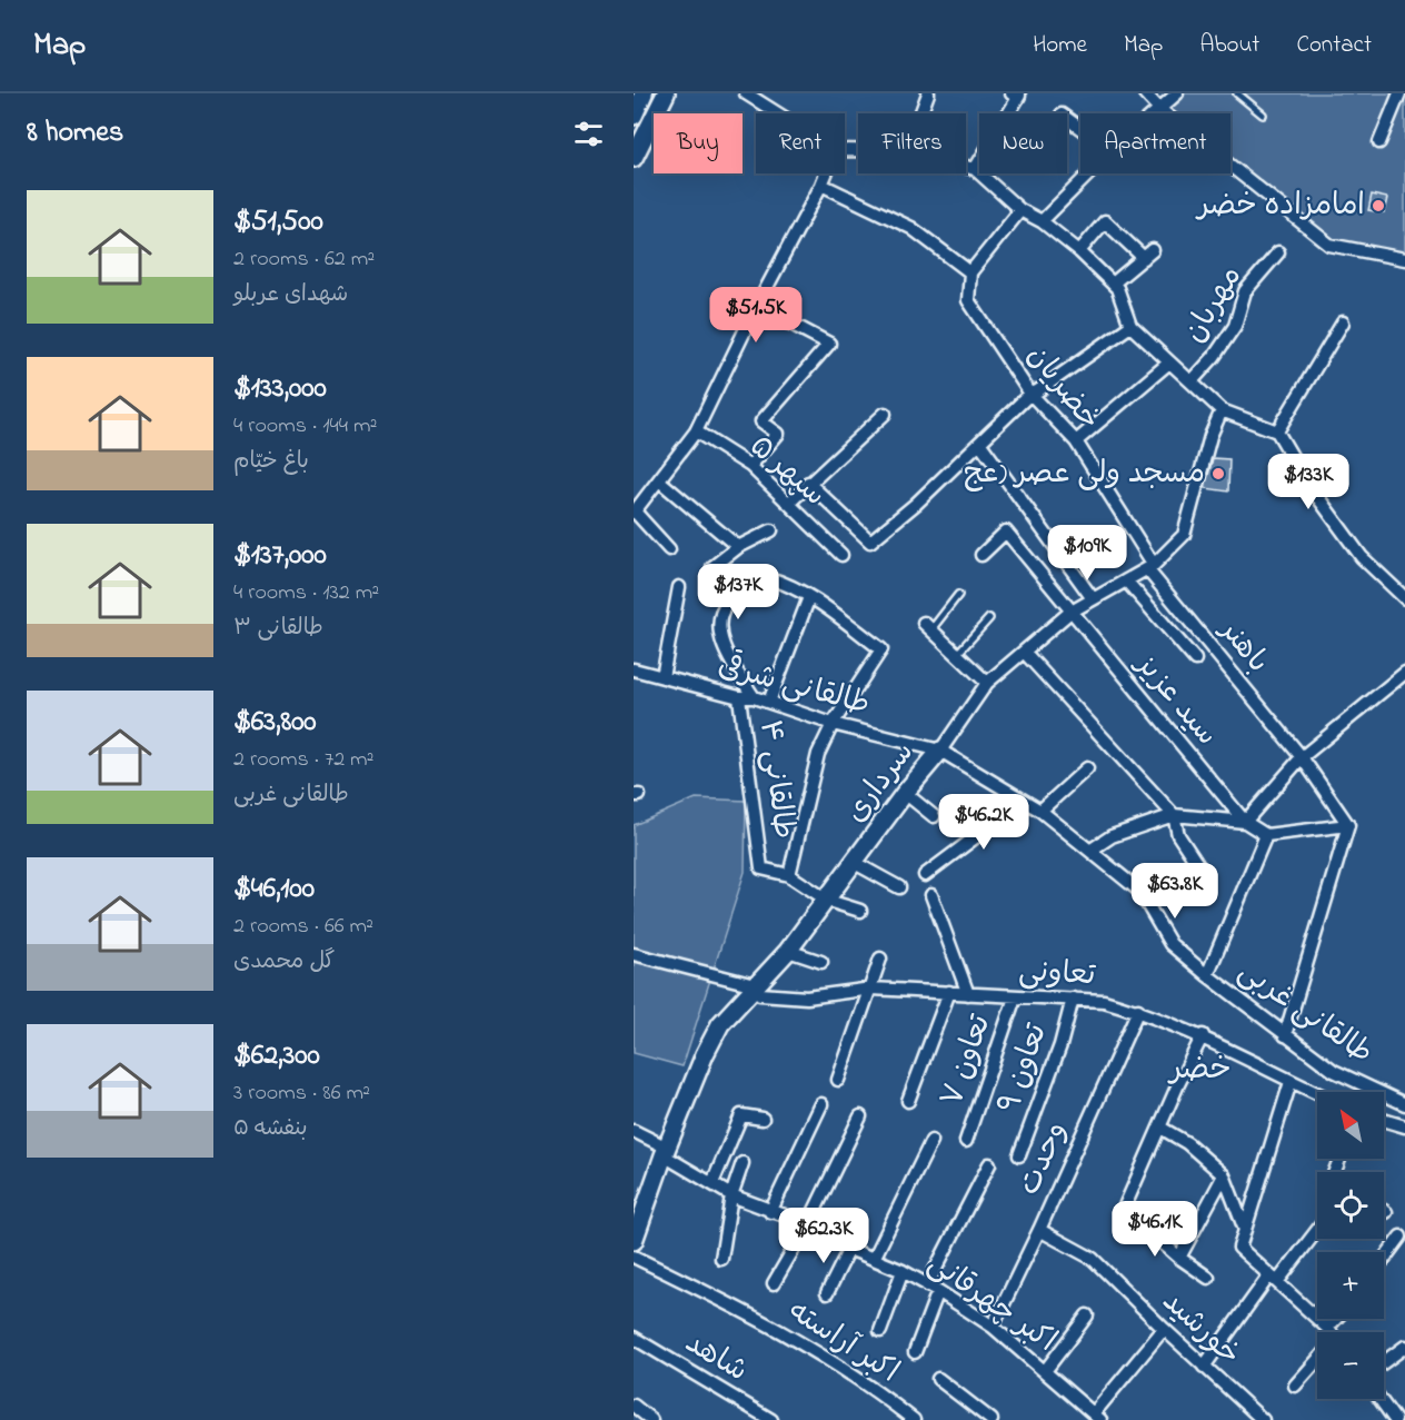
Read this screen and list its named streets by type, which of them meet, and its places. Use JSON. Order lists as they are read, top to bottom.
{
  "streets": {
    "main road": ["سرداری"],
    "street": [
      "مهربان",
      "خضریان",
      "سپهر ۵",
      "باهنر",
      "طالقانی شرقی",
      "سید عزیز",
      "طالقانی ۴",
      "تعاونی",
      "طالقانی غربی",
      "تعاون ۷",
      "تعاون ۹",
      "وحدت",
      "اکبر چهرقانی",
      "خورشید",
      "اکبر آراسته",
      "شاهد"
    ]
  },
  "crossings": [
    ["خضریان", "باهنر"],
    ["خضریان", "سرداری"],
    ["باهنر", "سرداری"],
    ["طالقانی شرقی", "طالقانی ۴"],
    ["طالقانی شرقی", "سرداری"],
    ["طالقانی شرقی", "طالقانی غربی"],
    ["سید عزیز", "سرداری"],
    ["سرداری", "تعاونی"],
    ["سرداری", "طالقانی غربی"],
    ["سرداری", "اکبر چهرقانی"],
    ["تعاونی", "تعاون ۷"],
    ["تعاونی", "تعاون ۹"],
    ["تعاونی", "وحدت"],
    ["وحدت", "اکبر چهرقانی"],
    ["وحدت", "خورشید"]
  ],
  "districts": ["خضر"],
  "places": ["امامزاده خضر", "مسجد ولی عصر (عج"],
  "north": "top left",
  "page": {
    "header": "Map",
    "nav": [
      "Home",
      "Map",
      "About",
      "Contact"
    ],
    "heading": "8 homes",
    "chip": [
      "Buy",
      "Rent",
      "Filters",
      "New",
      "Apartment"
    ],
    "list": [
      {
        "name": "$51,500",
        "note": "2 rooms · 62 m² · شهدای عربلو"
      },
      {
        "name": "$133,000",
        "note": "4 rooms · 144 m² · باغ خیّام"
      },
      {
        "name": "$137,000",
        "note": "4 rooms · 132 m² · طالقانی ۳"
      },
      {
        "name": "$63,800",
        "note": "2 rooms · 72 m² · طالقانی غربی"
      },
      {
        "name": "$46,100",
        "note": "2 rooms · 66 m² · گل محمدی"
      },
      {
        "name": "$62,300",
        "note": "3 rooms · 86 m² · بنفشه ۵"
      }
    ],
    "price": [
      "$51.5K",
      "$133K",
      "$109K",
      "$137K",
      "$46.2K",
      "$63.8K",
      "$46.1K",
      "$62.3K"
    ],
    "map_buttons": ["+", "−"]
  }
}
